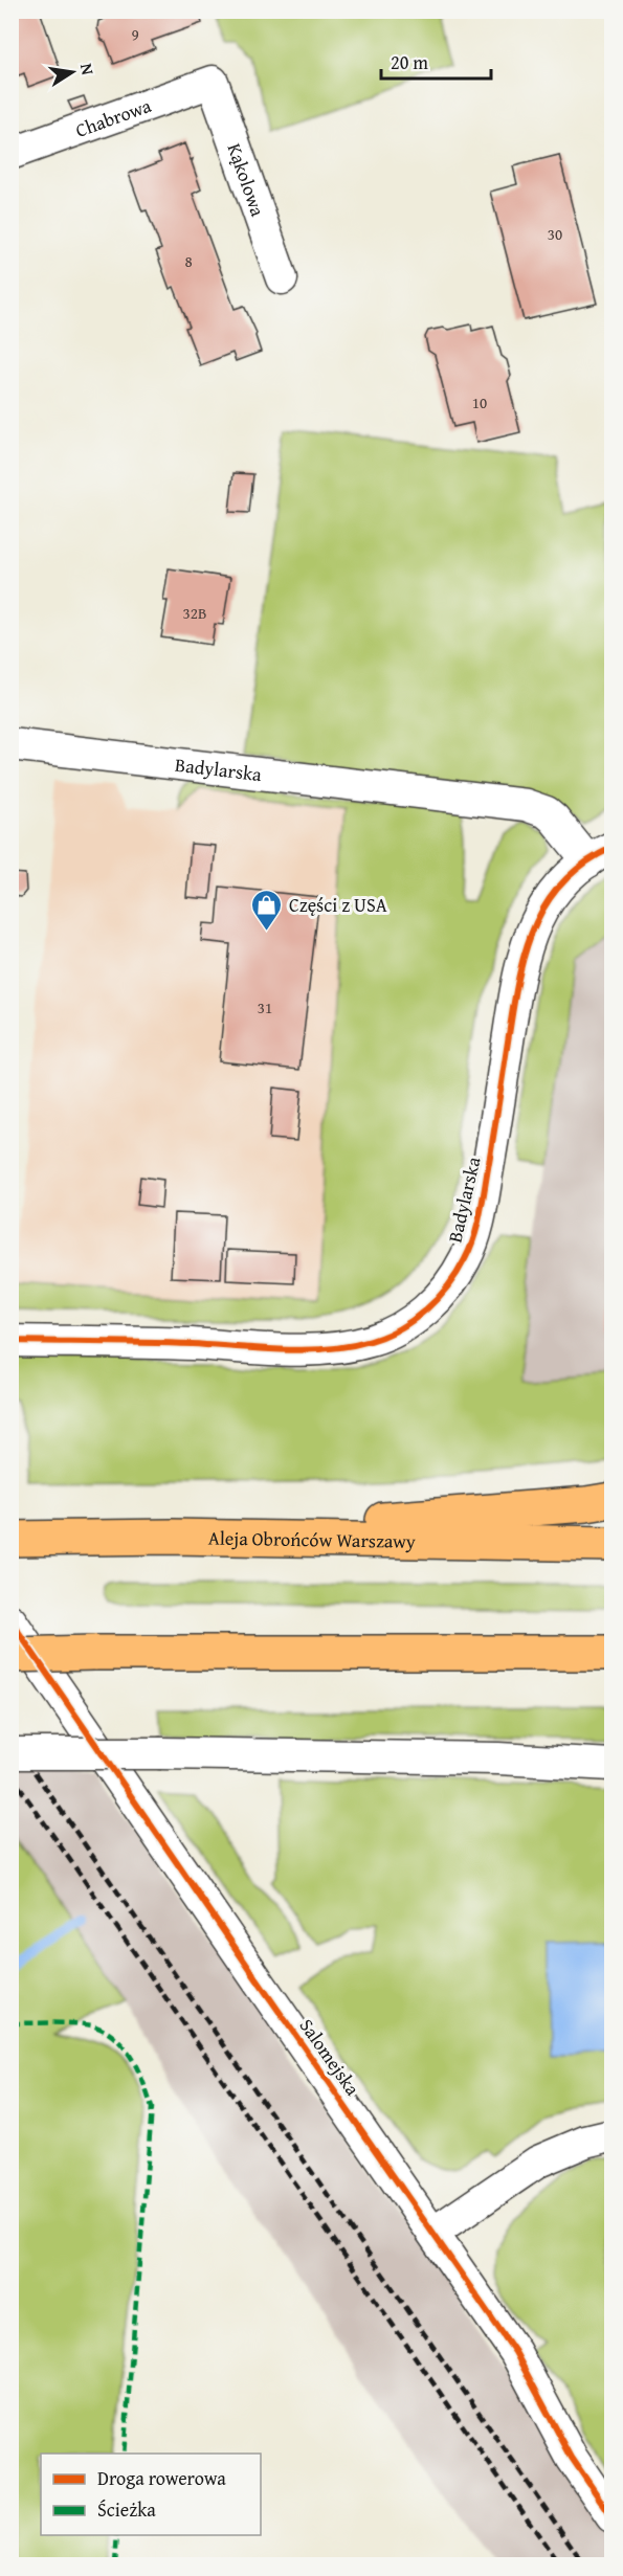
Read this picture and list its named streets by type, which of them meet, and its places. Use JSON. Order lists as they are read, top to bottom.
{
  "streets": {
    "main road": ["Aleja Obrońców Warszawy"],
    "street": [
      "Chabrowa",
      "Kąkolowa",
      "Badylarska",
      "Salomejska"
    ]
  },
  "crossings": [
    ["Chabrowa", "Kąkolowa"]
  ],
  "places": {
    "shop": ["Części z USA"]
  },
  "house_numbers": [
    "9",
    "30",
    "8",
    "10",
    "32B",
    "31"
  ],
  "legend": ["Droga rowerowa", "Ścieżka"],
  "scale_bar": "20 m",
  "north": "right"
}
